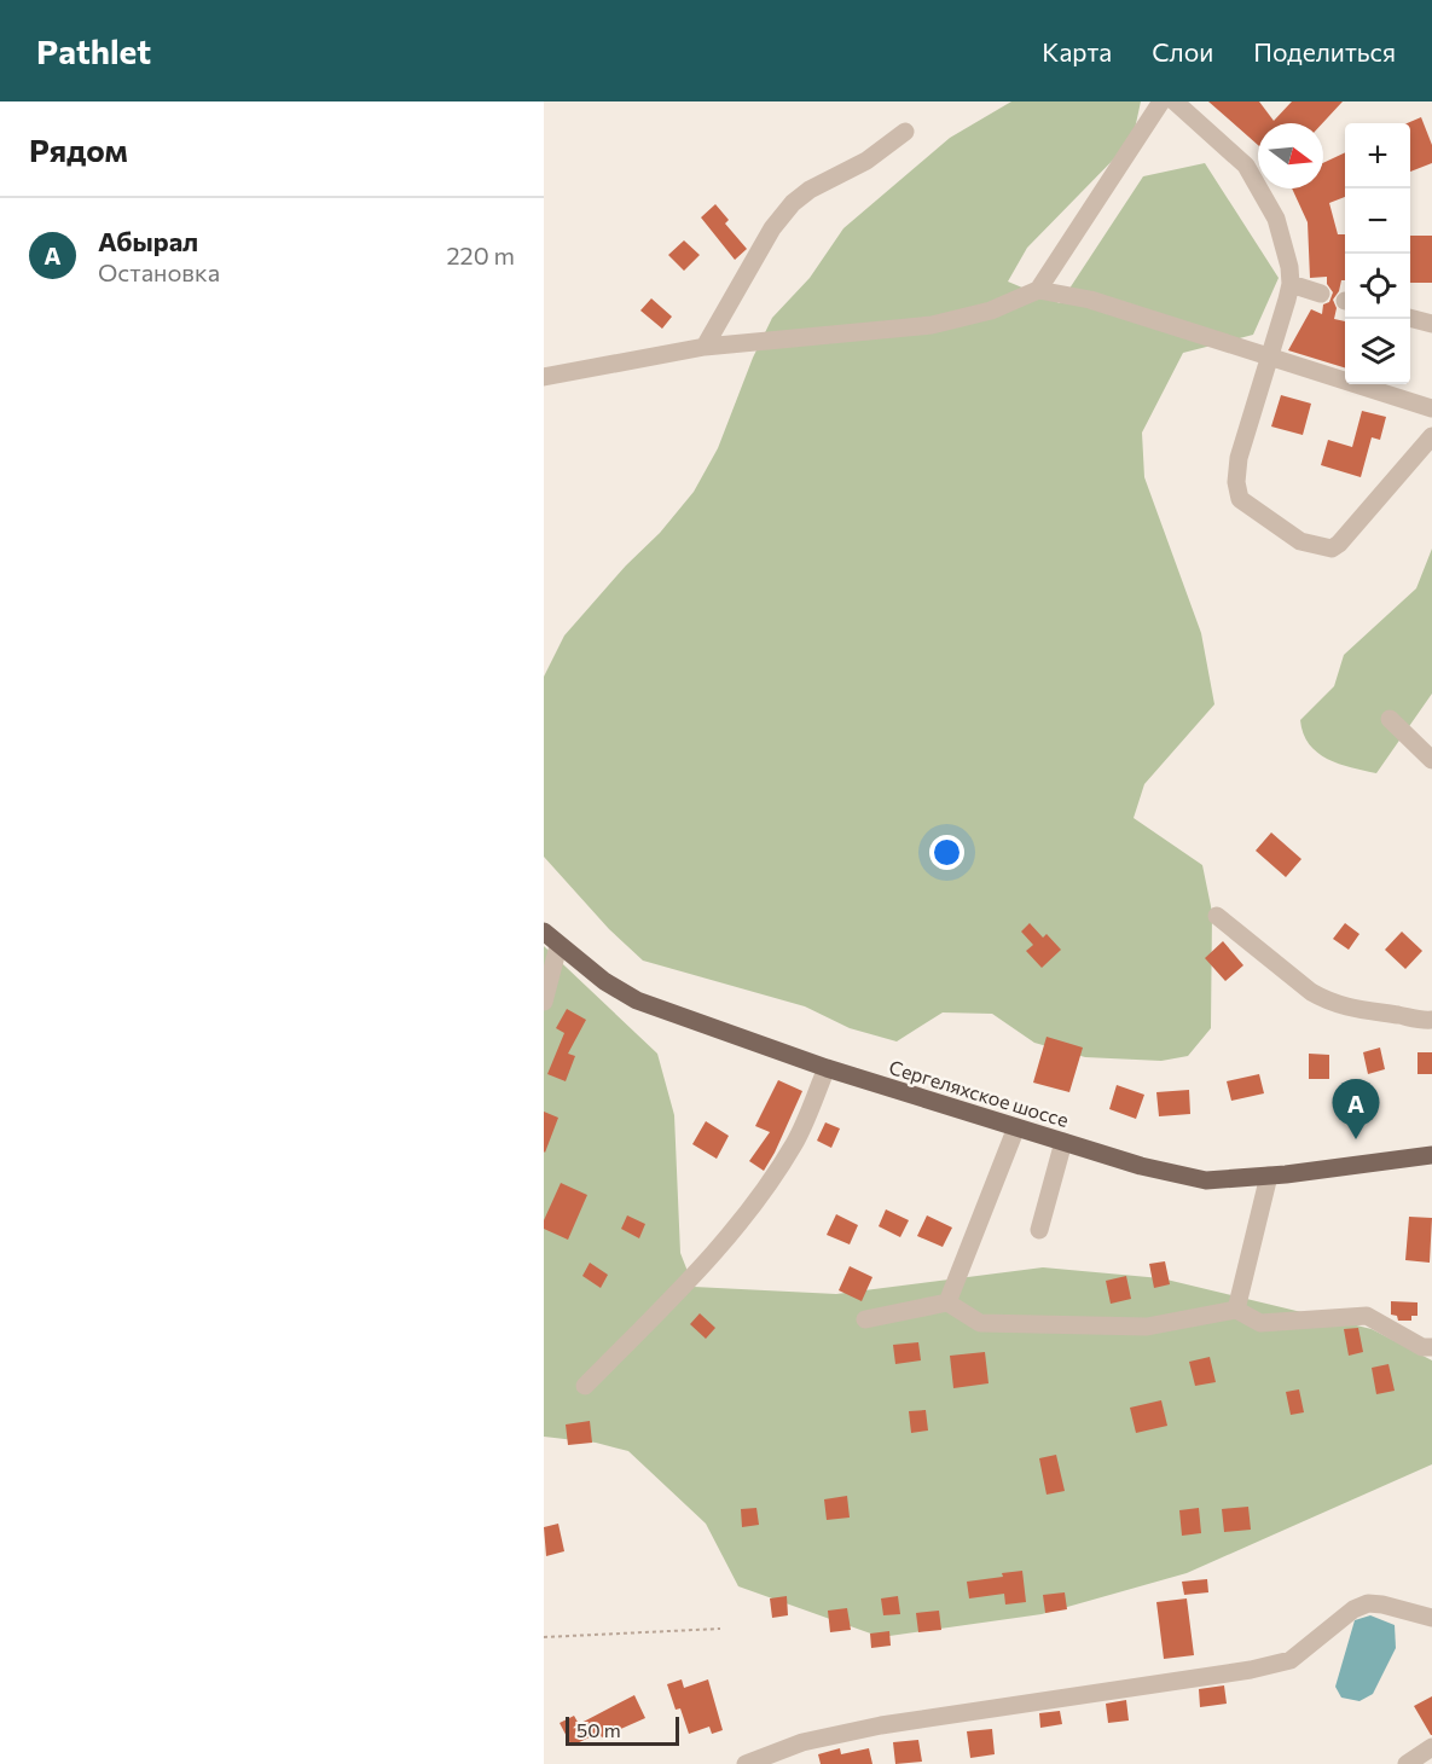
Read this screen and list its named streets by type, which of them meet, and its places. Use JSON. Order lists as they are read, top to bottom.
{
  "streets": {
    "main road": ["Сергеляхское шоссе"]
  },
  "scale_bar": "50 m",
  "north": "right",
  "page": {
    "header": "Pathlet",
    "nav": ["Карта", "Слои", "Поделиться"],
    "heading": "Рядом",
    "map_buttons": ["+", "−"],
    "list": [
      {
        "mark": "A",
        "name": "Абырал",
        "note": "Остановка",
        "value": "220 m"
      }
    ],
    "pins": "A",
    "scale": "50 m"
  }
}
